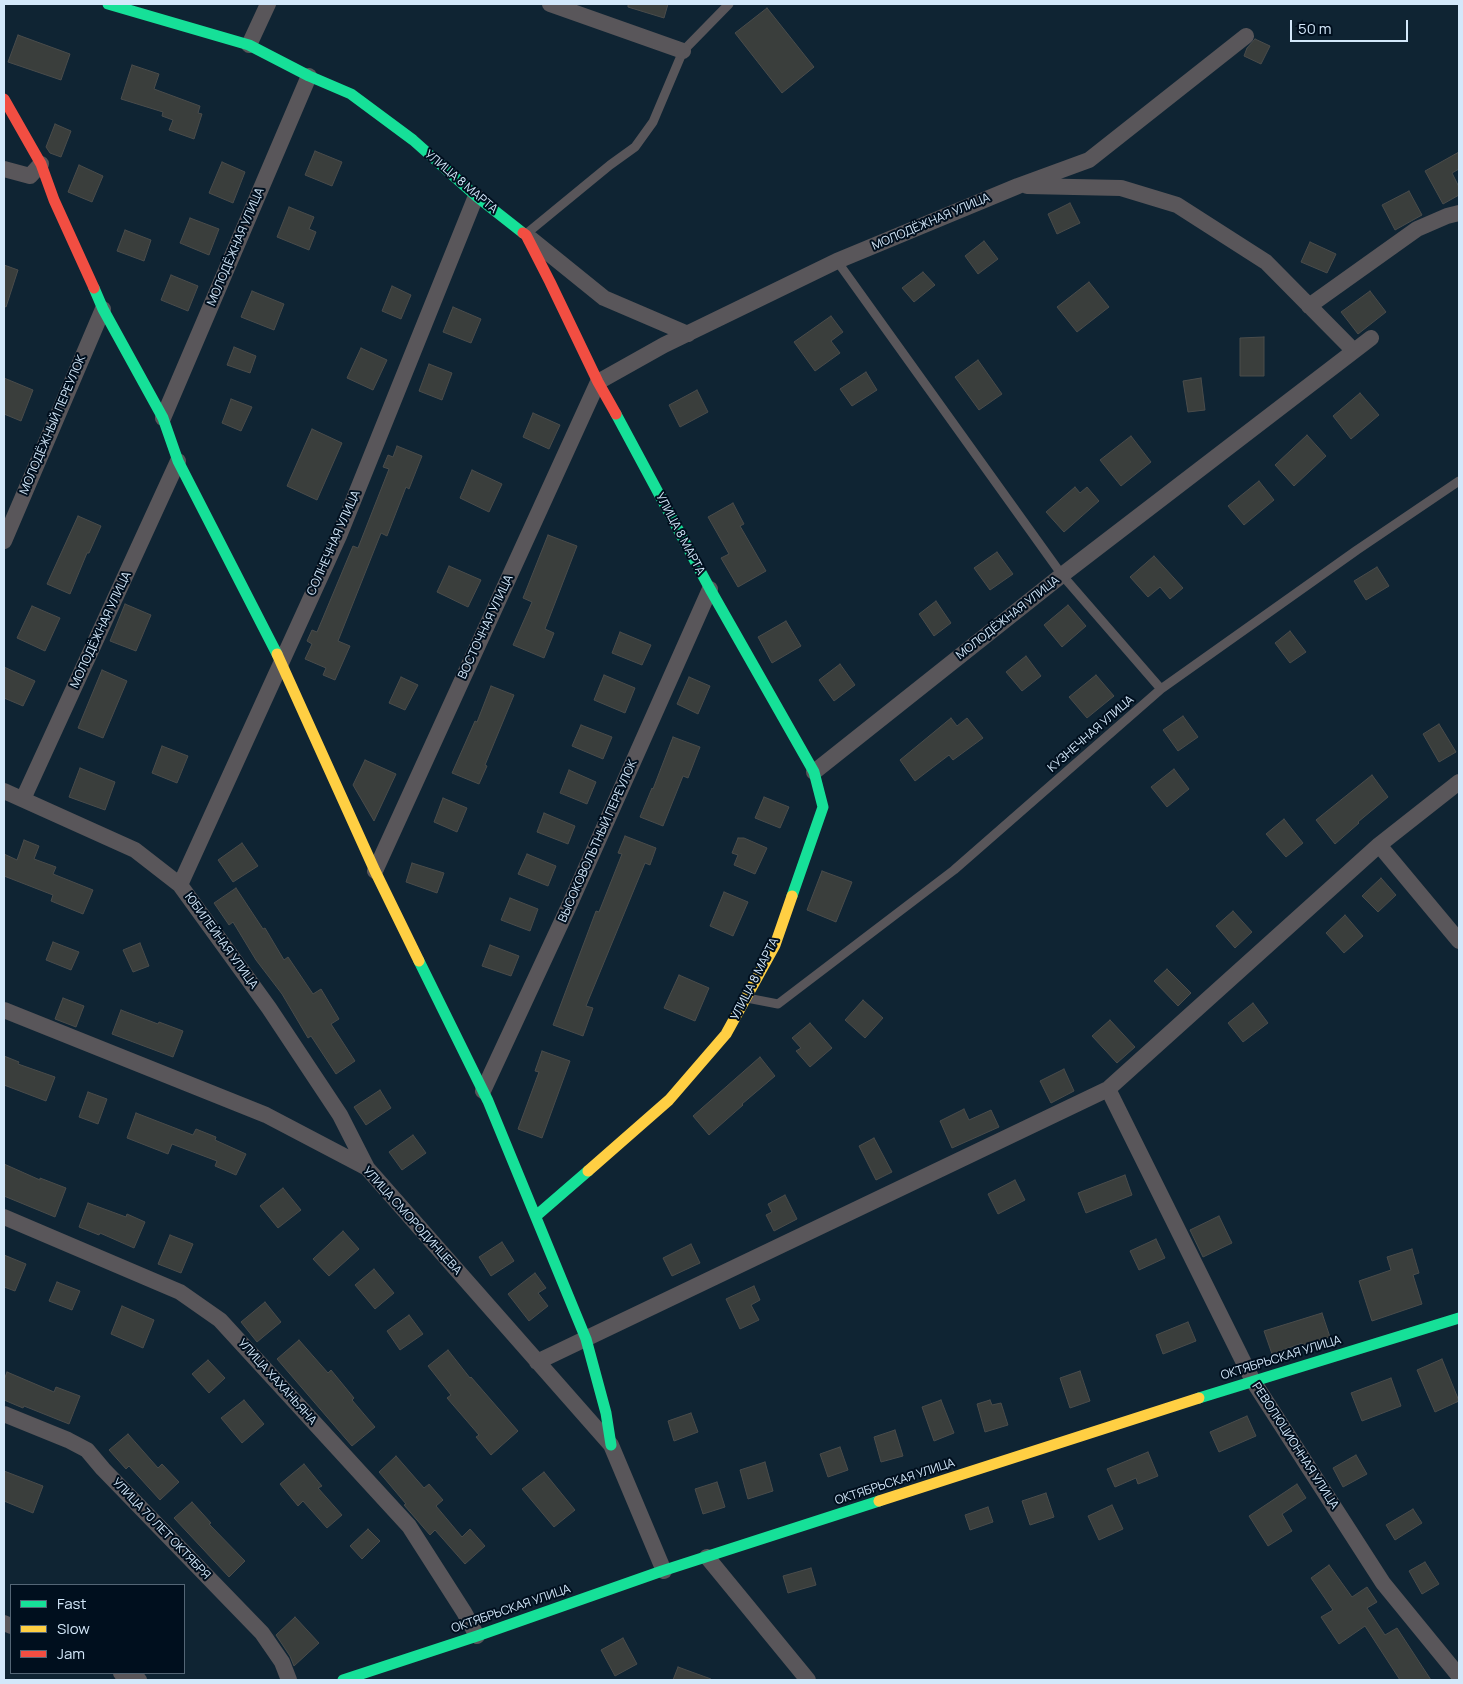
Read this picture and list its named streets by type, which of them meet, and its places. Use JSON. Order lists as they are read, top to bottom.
{
  "streets": {
    "street": [
      "УЛИЦА 8 МАРТА",
      "МОЛОДЁЖНАЯ УЛИЦА",
      "МОЛОДЁЖНЫЙ ПЕРЕУЛОК",
      "СОЛНЕЧНАЯ УЛИЦА",
      "ВОСТОЧНАЯ УЛИЦА",
      "ВЫСОКОВОЛЬТНЫЙ ПЕРЕУЛОК",
      "ЮБИЛЕЙНАЯ УЛИЦА",
      "УЛИЦА СМОРОДИНЦЕВА",
      "ОКТЯБРЬСКАЯ УЛИЦА",
      "УЛИЦА ХАХАНЬЯНА",
      "РЕВОЛЮЦИОННАЯ УЛИЦА",
      "УЛИЦА 70 ЛЕТ ОКТЯБРЯ"
    ],
    "lane": ["КУЗНЕЧНАЯ УЛИЦА"]
  },
  "crossings": [
    ["УЛИЦА 8 МАРТА", "МОЛОДЁЖНАЯ УЛИЦА"],
    ["УЛИЦА 8 МАРТА", "СОЛНЕЧНАЯ УЛИЦА"],
    ["УЛИЦА 8 МАРТА", "ВОСТОЧНАЯ УЛИЦА"],
    ["УЛИЦА 8 МАРТА", "КУЗНЕЧНАЯ УЛИЦА"],
    ["УЛИЦА 8 МАРТА", "ВЫСОКОВОЛЬТНЫЙ ПЕРЕУЛОК"],
    ["МОЛОДЁЖНАЯ УЛИЦА", "ВОСТОЧНАЯ УЛИЦА"],
    ["МОЛОДЁЖНАЯ УЛИЦА", "ЮБИЛЕЙНАЯ УЛИЦА"],
    ["СОЛНЕЧНАЯ УЛИЦА", "ЮБИЛЕЙНАЯ УЛИЦА"],
    ["ЮБИЛЕЙНАЯ УЛИЦА", "УЛИЦА СМОРОДИНЦЕВА"],
    ["УЛИЦА СМОРОДИНЦЕВА", "ОКТЯБРЬСКАЯ УЛИЦА"],
    ["ОКТЯБРЬСКАЯ УЛИЦА", "УЛИЦА ХАХАНЬЯНА"],
    ["ОКТЯБРЬСКАЯ УЛИЦА", "РЕВОЛЮЦИОННАЯ УЛИЦА"]
  ],
  "legend": ["Fast", "Slow", "Jam"],
  "scale_bar": "50 m"
}
